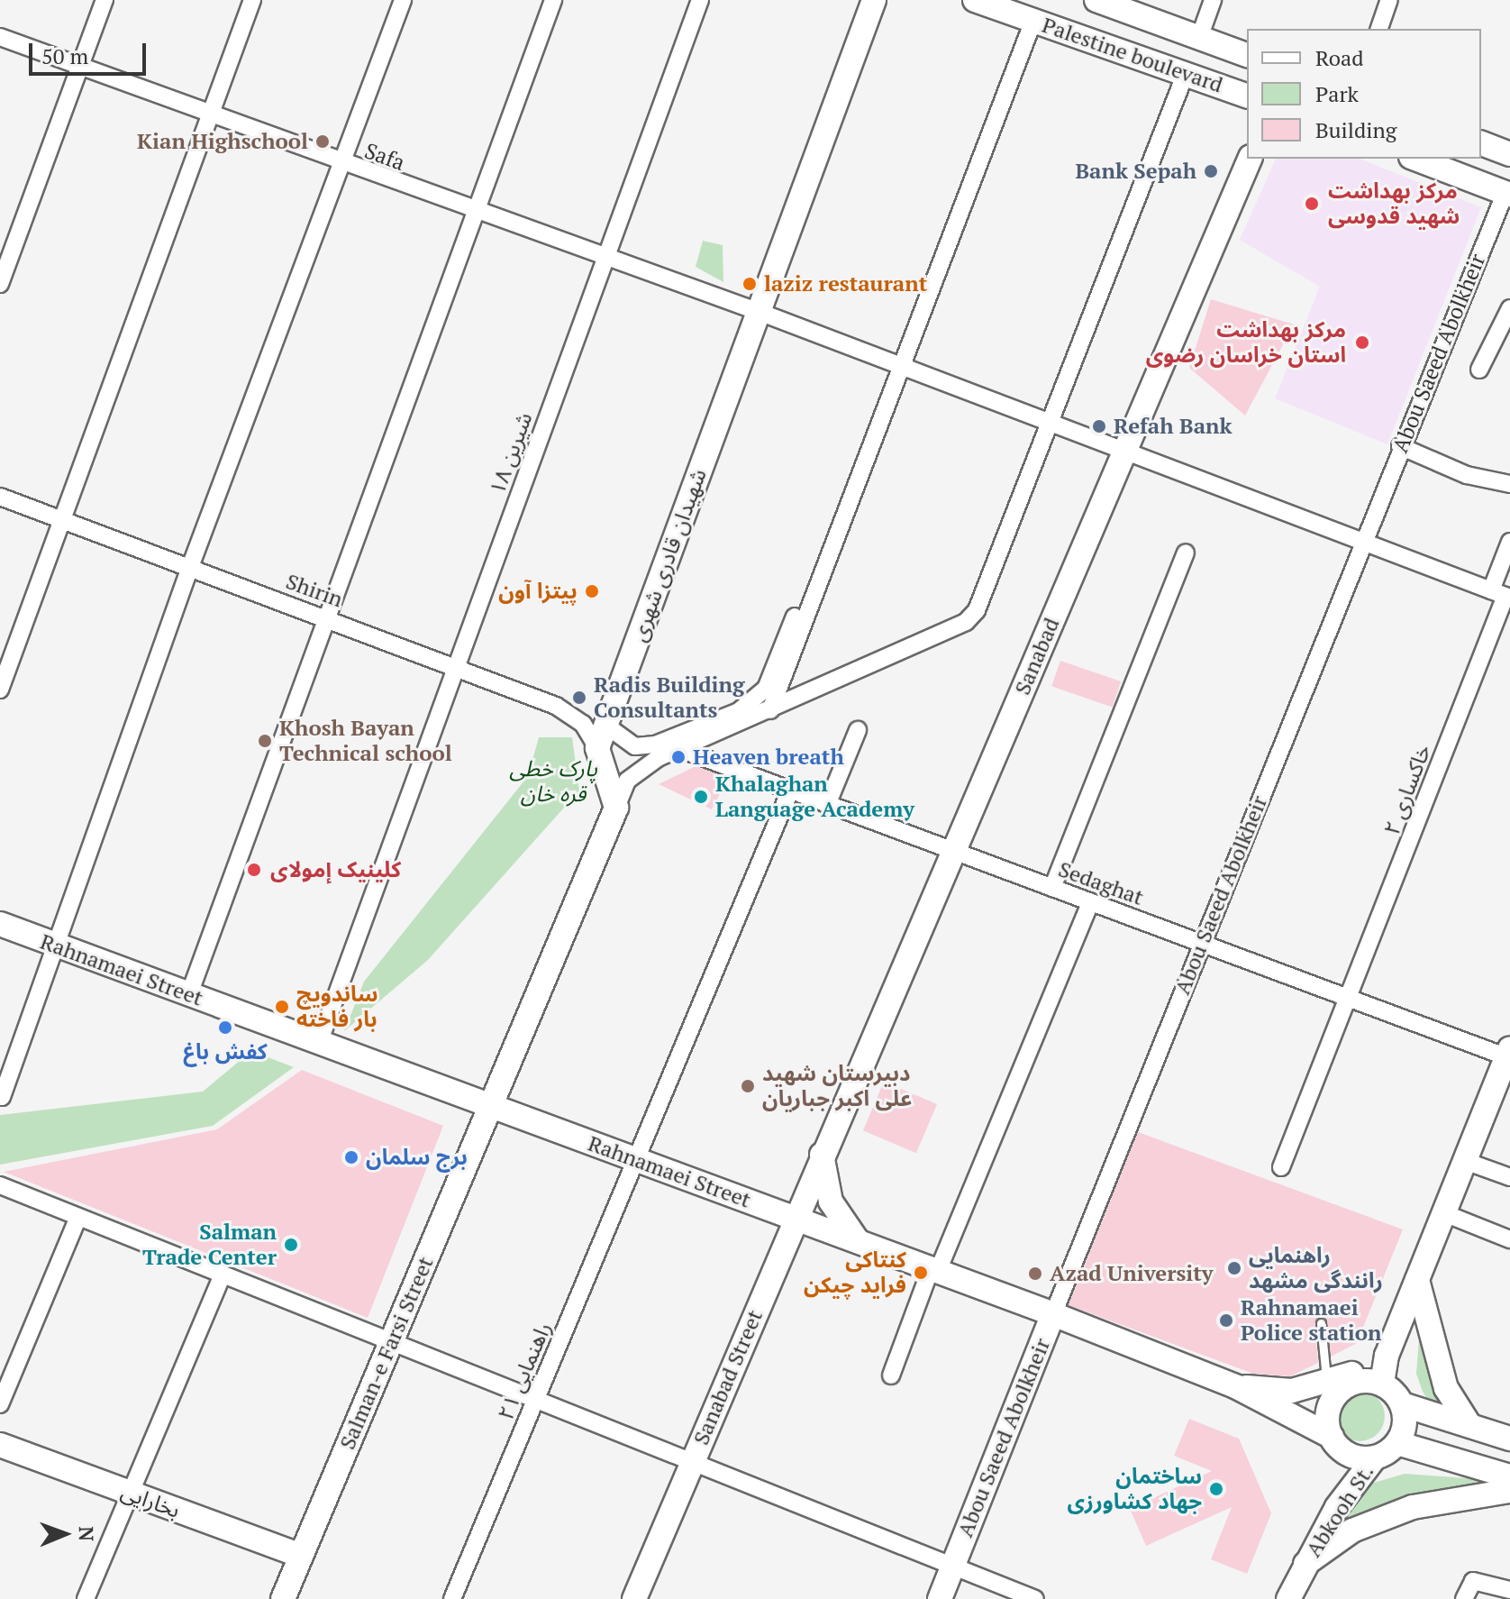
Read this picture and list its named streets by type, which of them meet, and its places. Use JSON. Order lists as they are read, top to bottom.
{
  "streets": {
    "main road": [
      "Palestine boulevard",
      "Abou Saeed Abolkheir",
      "شهیدان قادری شهری",
      "Sanabad",
      "Rahnamaei Street",
      "Salman-e Farsi Street",
      "Sanabad Street",
      "بخارایی",
      "Abkooh St."
    ],
    "street": [
      "Safa",
      "شیرین ۱۸",
      "Shirin",
      "خاکساری ۲",
      "Sedaghat",
      "راهنمایی ۲۱"
    ]
  },
  "crossings": [
    ["Safa", "Abou Saeed Abolkheir"],
    ["Safa", "شیرین ۱۸"],
    ["Safa", "شهیدان قادری شهری"],
    ["Safa", "Sanabad"],
    ["Abou Saeed Abolkheir", "Sedaghat"],
    ["Abou Saeed Abolkheir", "Rahnamaei Street"],
    ["شیرین ۱۸", "Shirin"],
    ["شیرین ۱۸", "Rahnamaei Street"],
    ["شهیدان قادری شهری", "Shirin"],
    ["Sanabad", "Sedaghat"],
    ["Sanabad", "Sanabad Street"],
    ["خاکساری ۲", "Sedaghat"],
    ["Sedaghat", "راهنمایی ۲۱"],
    ["Rahnamaei Street", "Salman-e Farsi Street"],
    ["Rahnamaei Street", "راهنمایی ۲۱"],
    ["Rahnamaei Street", "Sanabad Street"],
    ["Rahnamaei Street", "Abkooh St."],
    ["Salman-e Farsi Street", "بخارایی"]
  ],
  "parks": ["پارک خطی قره خان"],
  "places": [
    "Kian Highschool",
    "Bank Sepah",
    "مرکز بهداشت شهید قدوسی",
    "laziz restaurant",
    "مرکز بهداشت استان خراسان رضوی",
    "Refah Bank",
    "پیتزا آون",
    "Radis Building Consultants",
    "Khosh Bayan Technical school",
    "Heaven breath",
    "Khalaghan Language Academy",
    "کلینیک إمولای",
    "ساندویچ بار فاخته",
    "کفش باغ",
    "دبیرستان شهید علی اکبر جباریان",
    "برج سلمان",
    "Salman Trade Center",
    "راهنمایی رانندگی مشهد",
    "کنتاکی فراید چیکن",
    "Azad University",
    "Rahnamaei Police station",
    "ساختمان جهاد کشاورزی"
  ],
  "legend": ["Road", "Park", "Building"],
  "scale_bar": "50 m",
  "north": "right"
}
